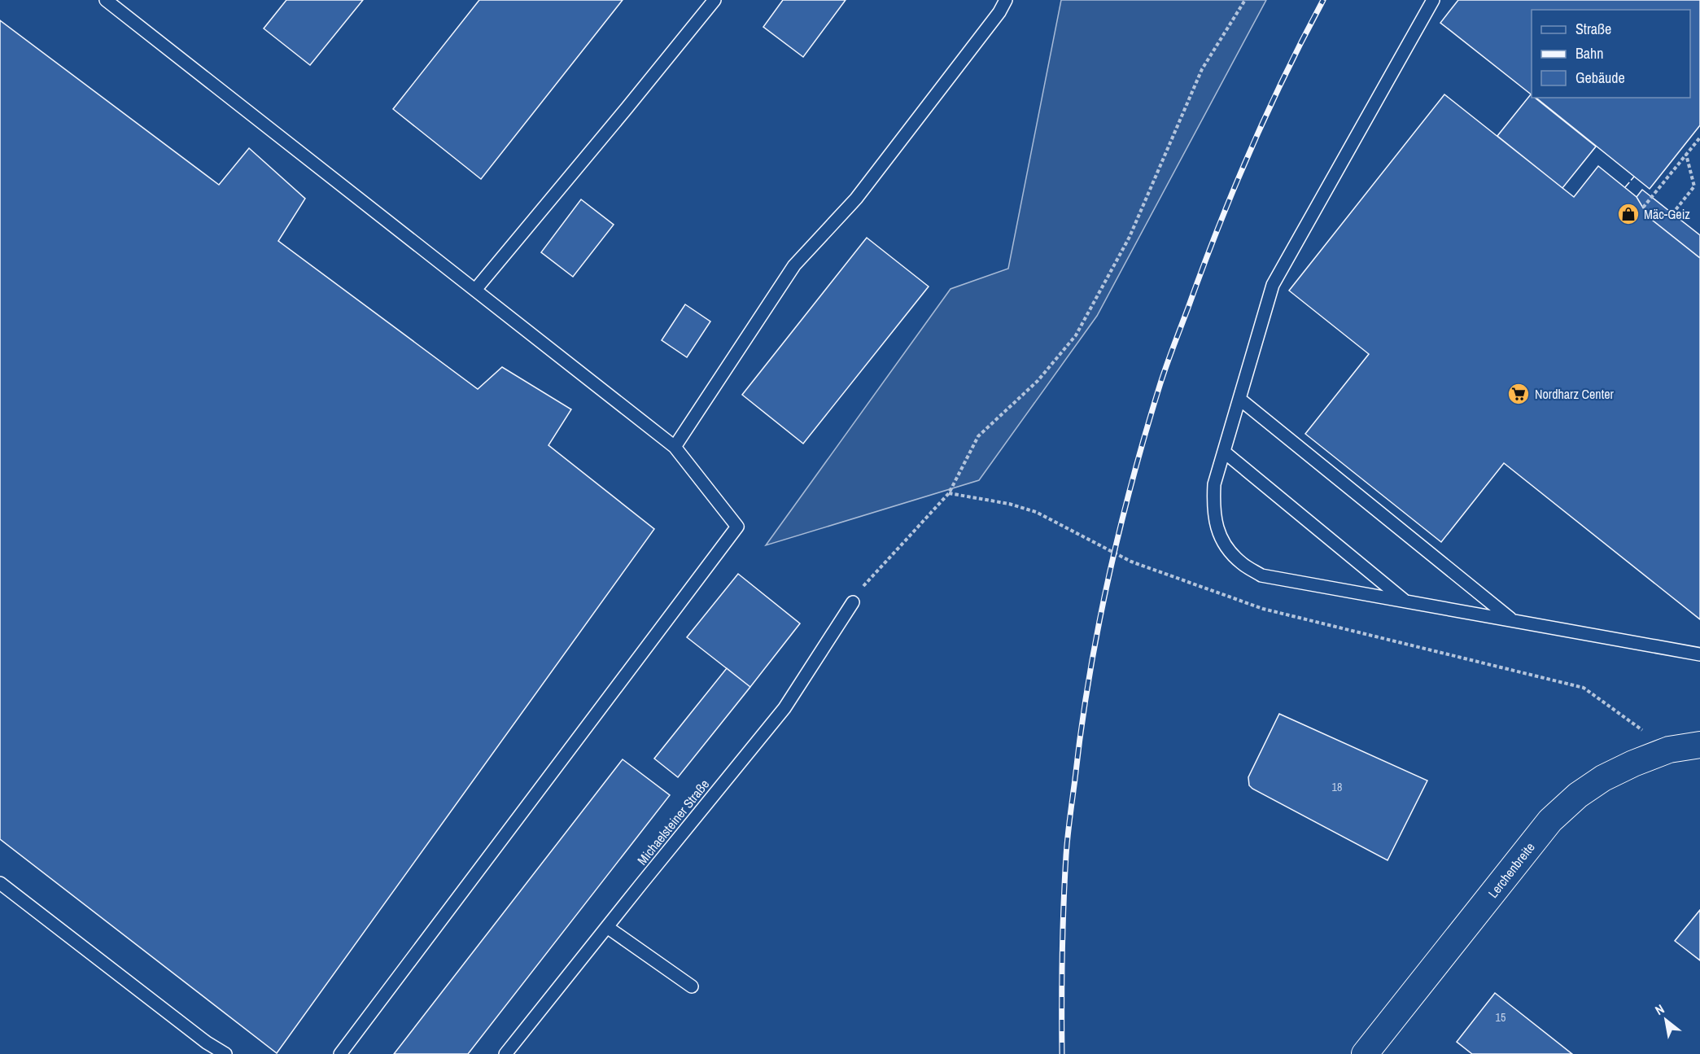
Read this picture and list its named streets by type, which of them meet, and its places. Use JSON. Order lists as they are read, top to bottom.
{
  "streets": {
    "street": ["Lerchenbreite"],
    "lane": ["Michaelsteiner Straße"]
  },
  "places": {
    "shop": ["Mäc-Geiz"],
    "supermarket": ["Nordharz Center"]
  },
  "house_numbers": ["18", "15"],
  "legend": ["Straße", "Bahn", "Gebäude"],
  "north": "top left"
}
